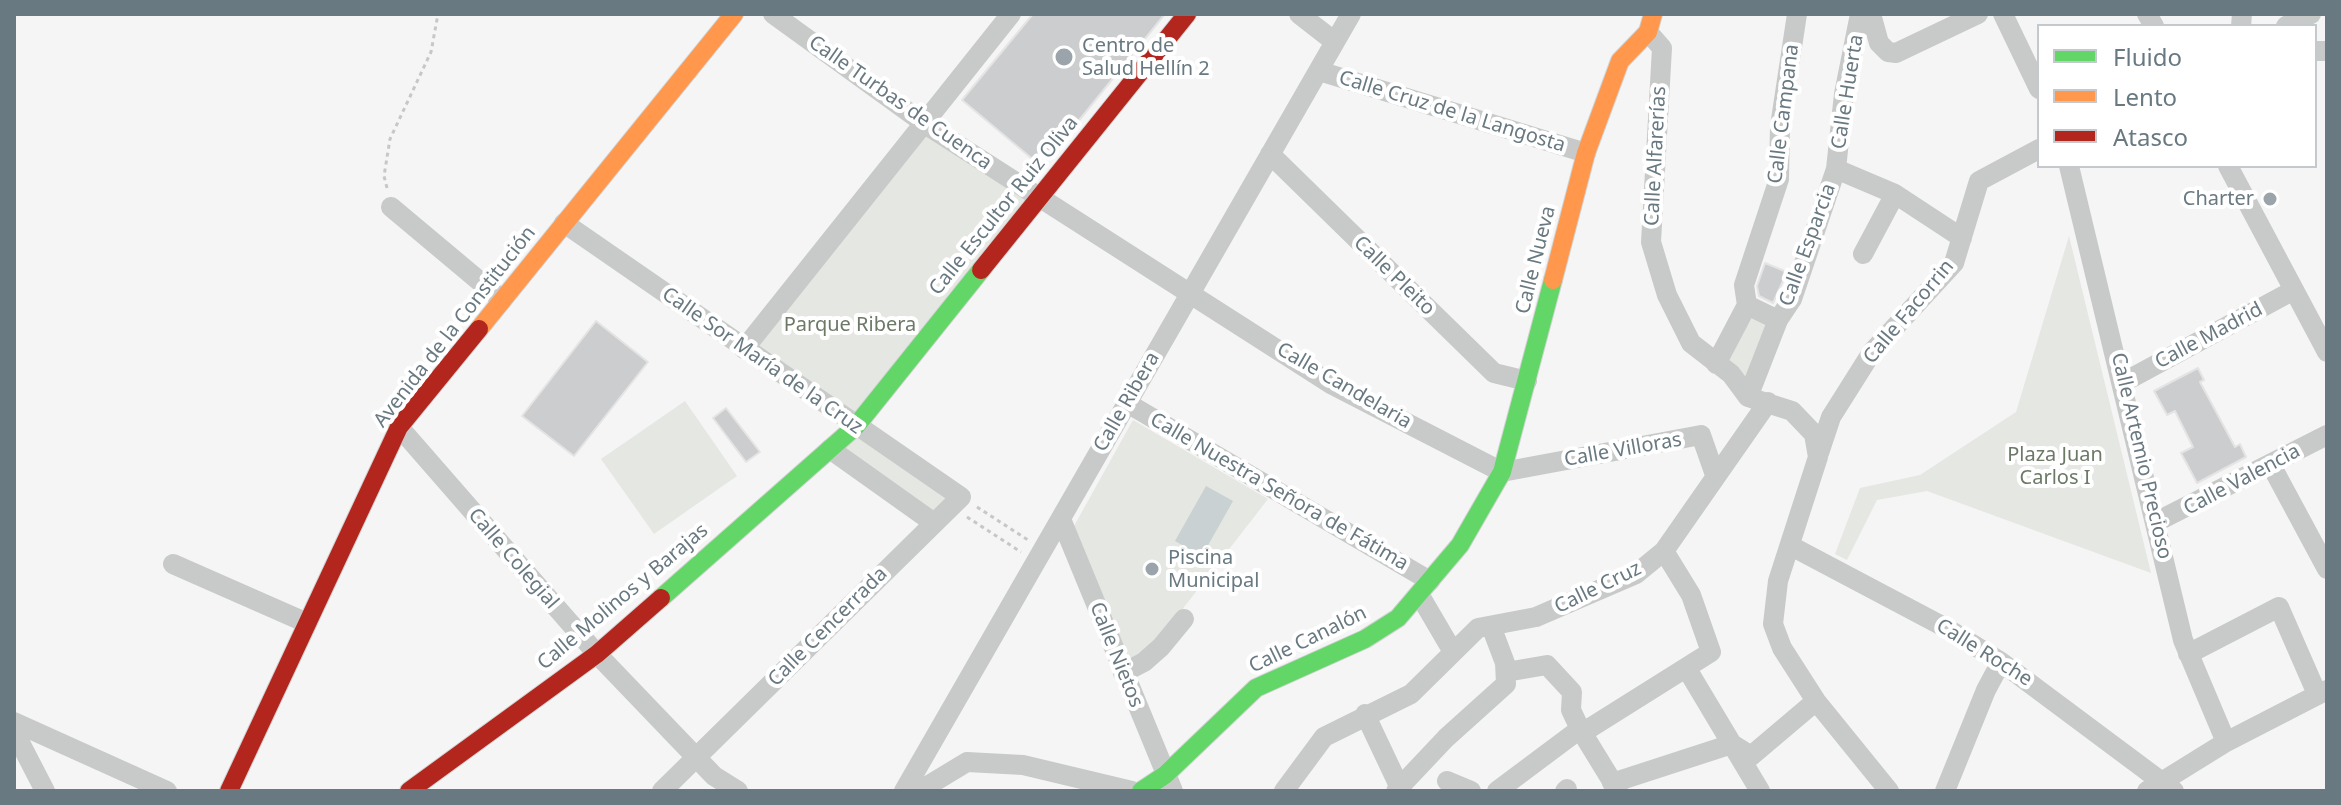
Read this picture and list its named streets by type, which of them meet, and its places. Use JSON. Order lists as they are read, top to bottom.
{
  "streets": {
    "street": [
      "Calle Huerta",
      "Calle Turbas de Cuenca",
      "Calle Cruz de la Langosta",
      "Calle Campana",
      "Calle Alfarerías",
      "Calle Escultor Ruiz Oliva",
      "Calle Esparcia",
      "Calle Nueva",
      "Calle Pleito",
      "Calle Facorrin",
      "Avenida de la Constitución",
      "Calle Madrid",
      "Calle Sor María de la Cruz",
      "Calle Candelaria",
      "Calle Ribera",
      "Calle Villoras",
      "Calle Artemio Precioso",
      "Calle Valencia",
      "Calle Nuestra Señora de Fátima",
      "Calle Colegial",
      "Calle Cruz",
      "Calle Molinos y Barajas",
      "Calle Cencerrada",
      "Calle Canalón",
      "Calle Roche",
      "Calle Nietos"
    ]
  },
  "crossings": [
    ["Calle Huerta", "Calle Esparcia"],
    ["Calle Huerta", "Calle Facorrin"],
    ["Calle Turbas de Cuenca", "Calle Escultor Ruiz Oliva"],
    ["Calle Turbas de Cuenca", "Calle Candelaria"],
    ["Calle Turbas de Cuenca", "Calle Ribera"],
    ["Calle Cruz de la Langosta", "Calle Nueva"],
    ["Calle Cruz de la Langosta", "Calle Ribera"],
    ["Calle Alfarerías", "Calle Esparcia"],
    ["Calle Alfarerías", "Calle Nueva"],
    ["Calle Alfarerías", "Calle Facorrin"],
    ["Calle Alfarerías", "Calle Cruz"],
    ["Calle Escultor Ruiz Oliva", "Calle Sor María de la Cruz"],
    ["Calle Escultor Ruiz Oliva", "Calle Molinos y Barajas"],
    ["Calle Esparcia", "Calle Cruz"],
    ["Calle Nueva", "Calle Pleito"],
    ["Calle Nueva", "Calle Candelaria"],
    ["Calle Nueva", "Calle Villoras"],
    ["Calle Nueva", "Calle Canalón"],
    ["Calle Pleito", "Calle Ribera"],
    ["Avenida de la Constitución", "Calle Sor María de la Cruz"],
    ["Avenida de la Constitución", "Calle Colegial"],
    ["Calle Madrid", "Calle Artemio Precioso"],
    ["Calle Sor María de la Cruz", "Calle Molinos y Barajas"],
    ["Calle Sor María de la Cruz", "Calle Cencerrada"],
    ["Calle Candelaria", "Calle Ribera"],
    ["Calle Candelaria", "Calle Villoras"],
    ["Calle Candelaria", "Calle Canalón"],
    ["Calle Ribera", "Calle Nuestra Señora de Fátima"],
    ["Calle Ribera", "Calle Nietos"],
    ["Calle Villoras", "Calle Cruz"],
    ["Calle Villoras", "Calle Canalón"],
    ["Calle Artemio Precioso", "Calle Valencia"],
    ["Calle Nuestra Señora de Fátima", "Calle Canalón"],
    ["Calle Colegial", "Calle Molinos y Barajas"],
    ["Calle Colegial", "Calle Cencerrada"],
    ["Calle Canalón", "Calle Nietos"]
  ],
  "parks": ["Parque Ribera", "Plaza Juan Carlos I"],
  "places": ["Centro de Salud Hellín 2", "Charter", "Piscina Municipal"],
  "legend": ["Fluido", "Lento", "Atasco"]
}
